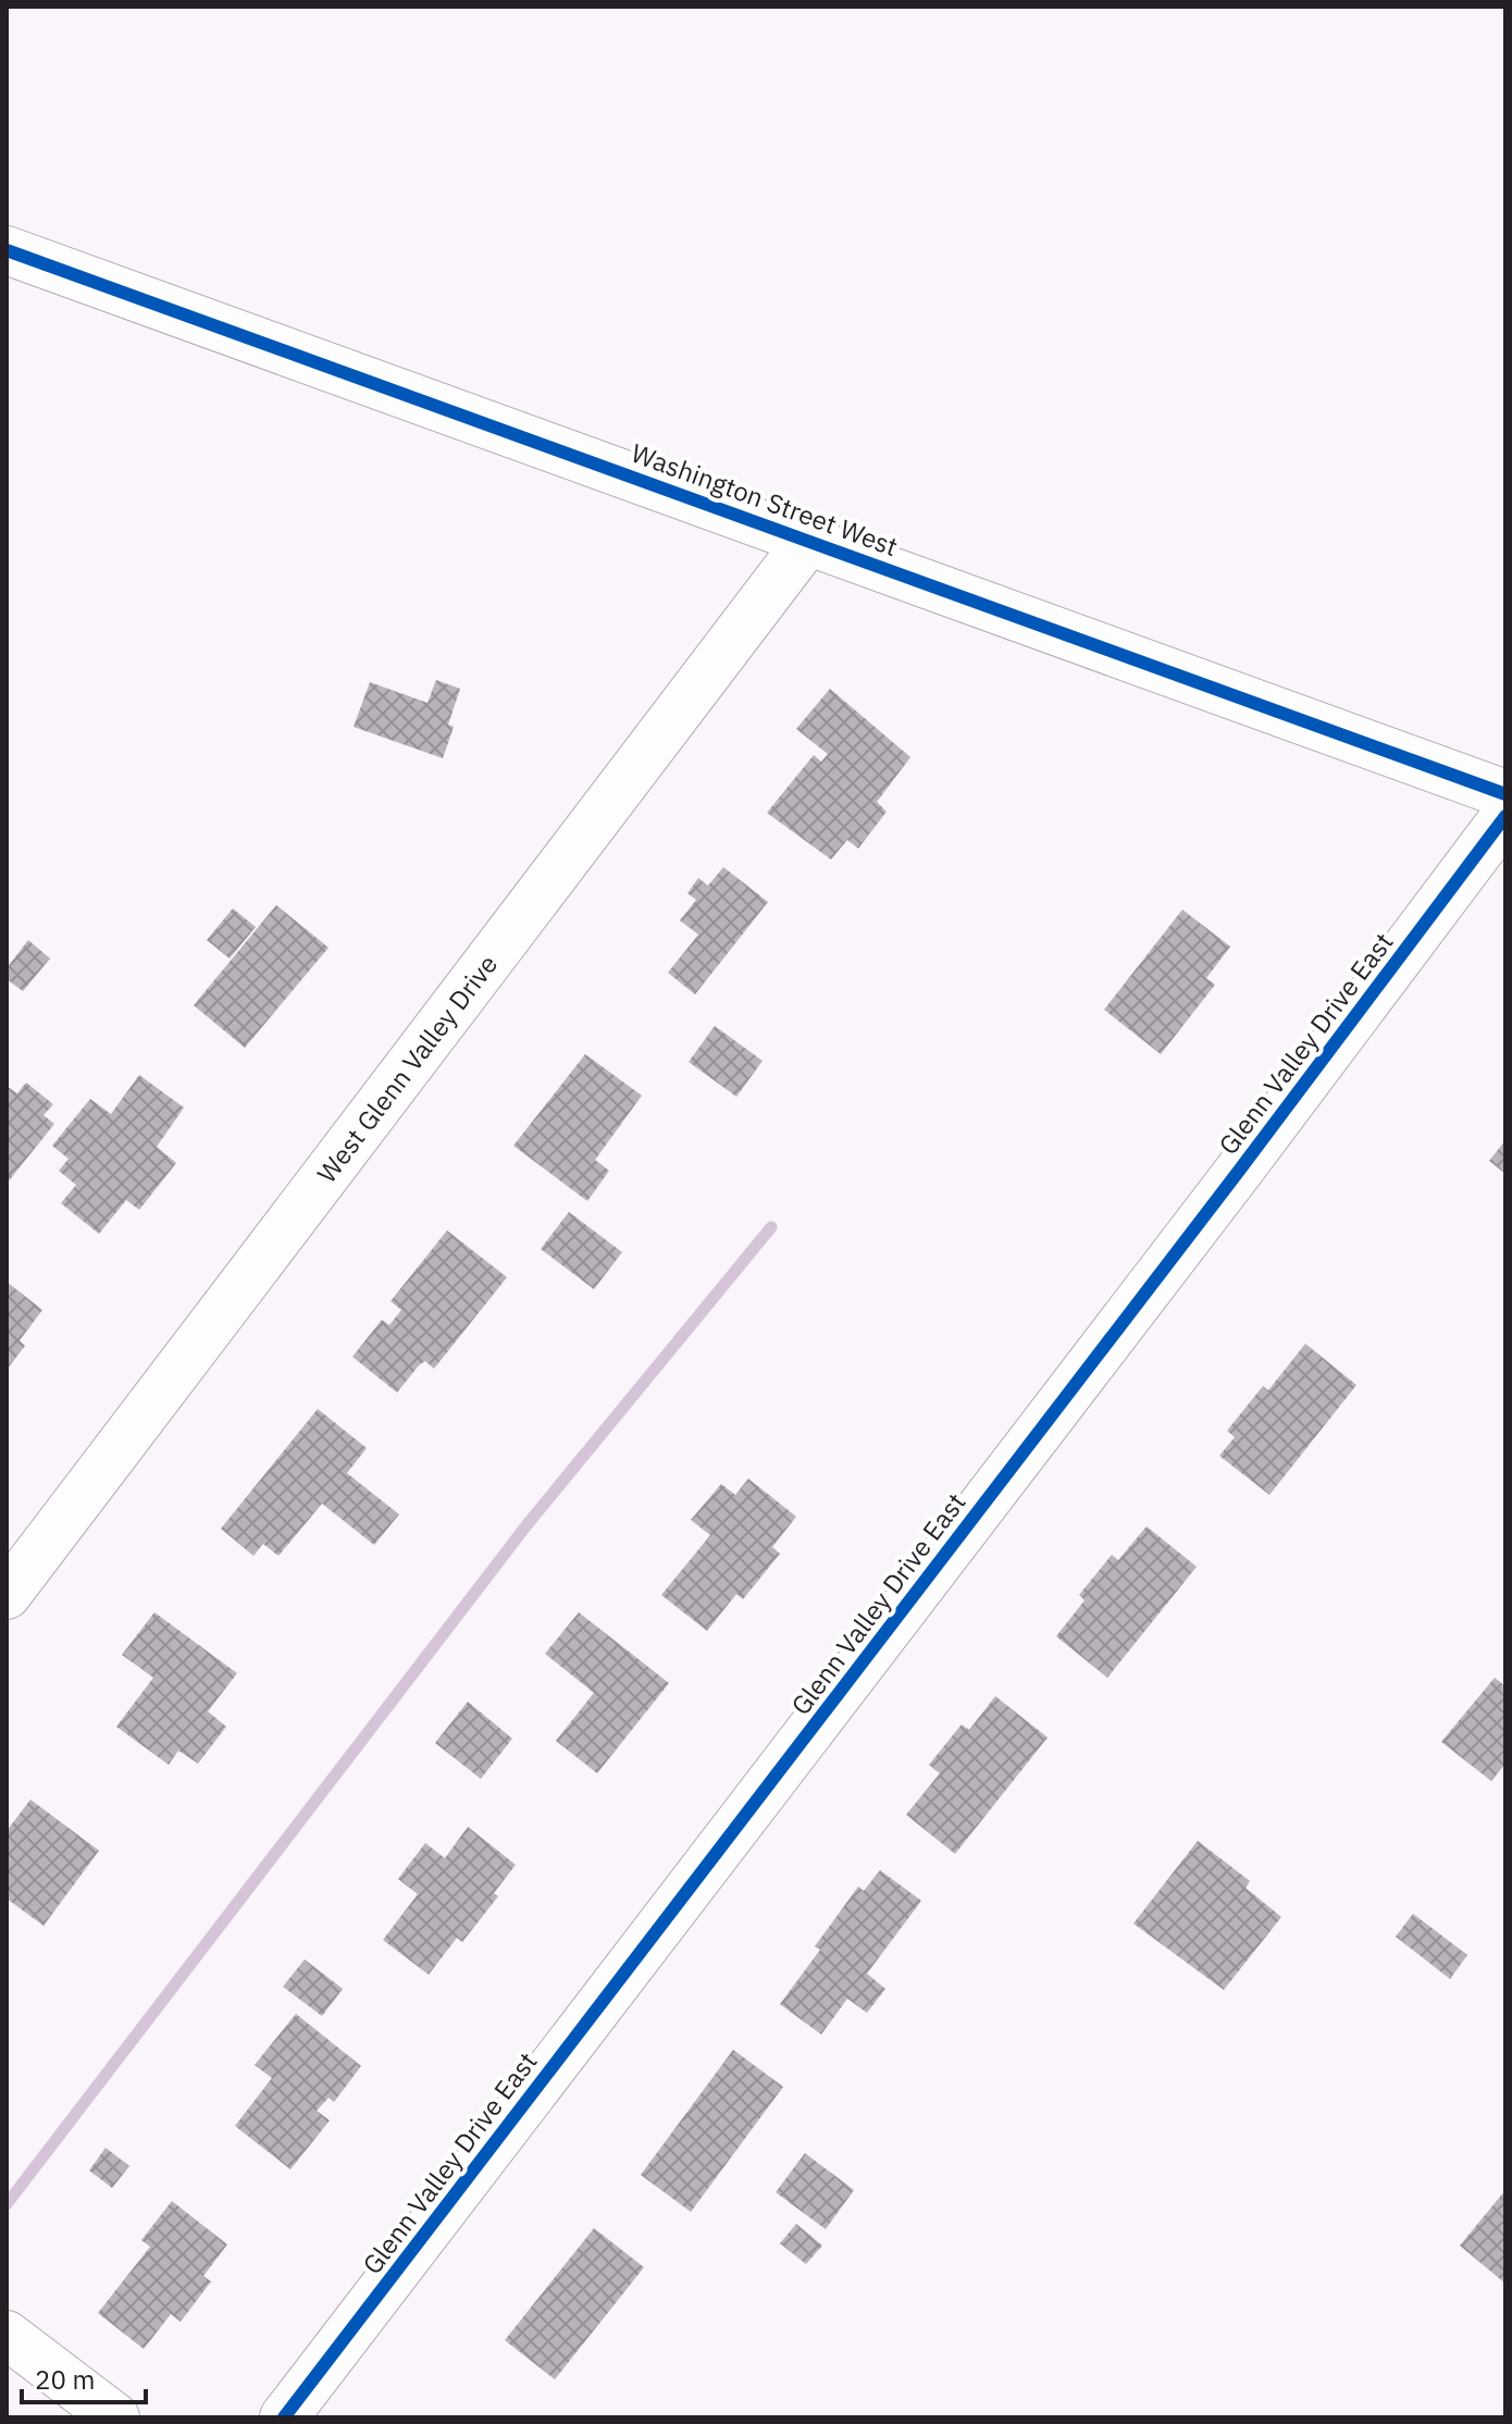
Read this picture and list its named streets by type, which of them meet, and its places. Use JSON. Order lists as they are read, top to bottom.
{
  "streets": {
    "street": ["Washington Street West", "Glenn Valley Drive East", "West Glenn Valley Drive"]
  },
  "crossings": [
    ["Washington Street West", "West Glenn Valley Drive"]
  ],
  "scale_bar": "20 m"
}
